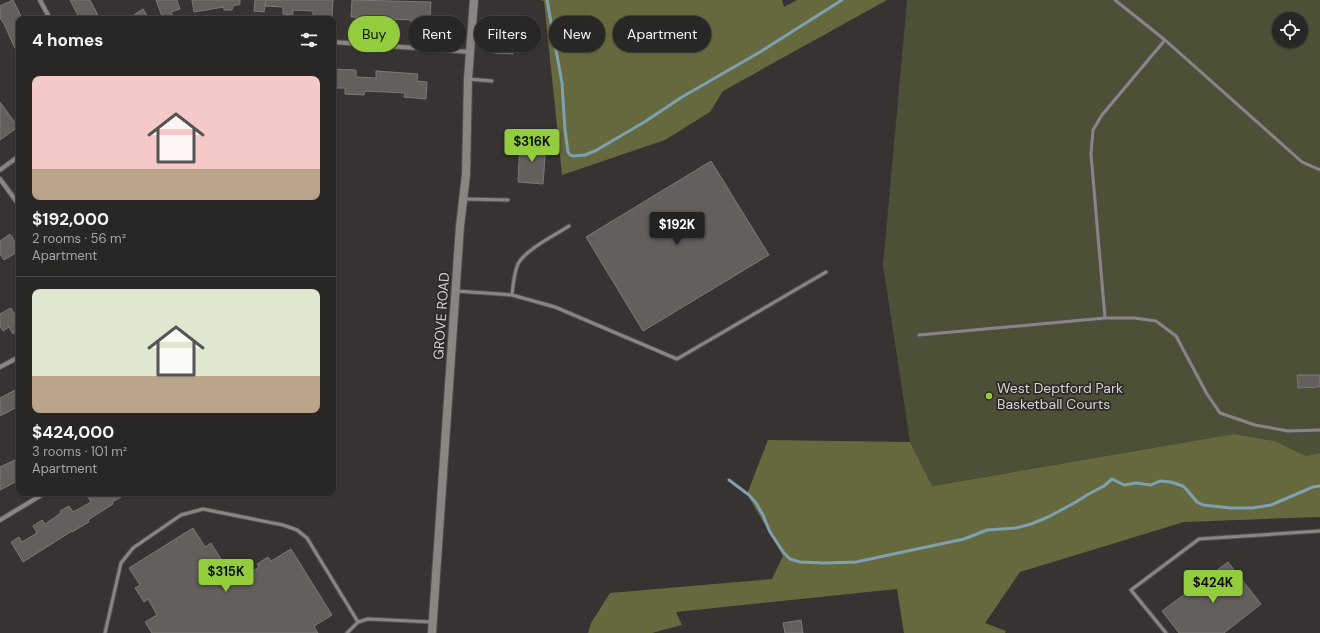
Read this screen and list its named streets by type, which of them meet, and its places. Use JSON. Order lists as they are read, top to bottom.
{
  "streets": {
    "main road": ["GROVE ROAD"]
  },
  "places": ["West Deptford Park Basketball Courts"],
  "page": {
    "chip": [
      "Buy",
      "Rent",
      "Filters",
      "New",
      "Apartment"
    ],
    "heading": "4 homes",
    "list": [
      {
        "name": "$192,000",
        "note": "2 rooms · 56 m² · Apartment"
      },
      {
        "name": "$424,000",
        "note": "3 rooms · 101 m² · Apartment"
      }
    ],
    "price": [
      "$316K",
      "$192K",
      "$315K",
      "$424K"
    ]
  }
}
